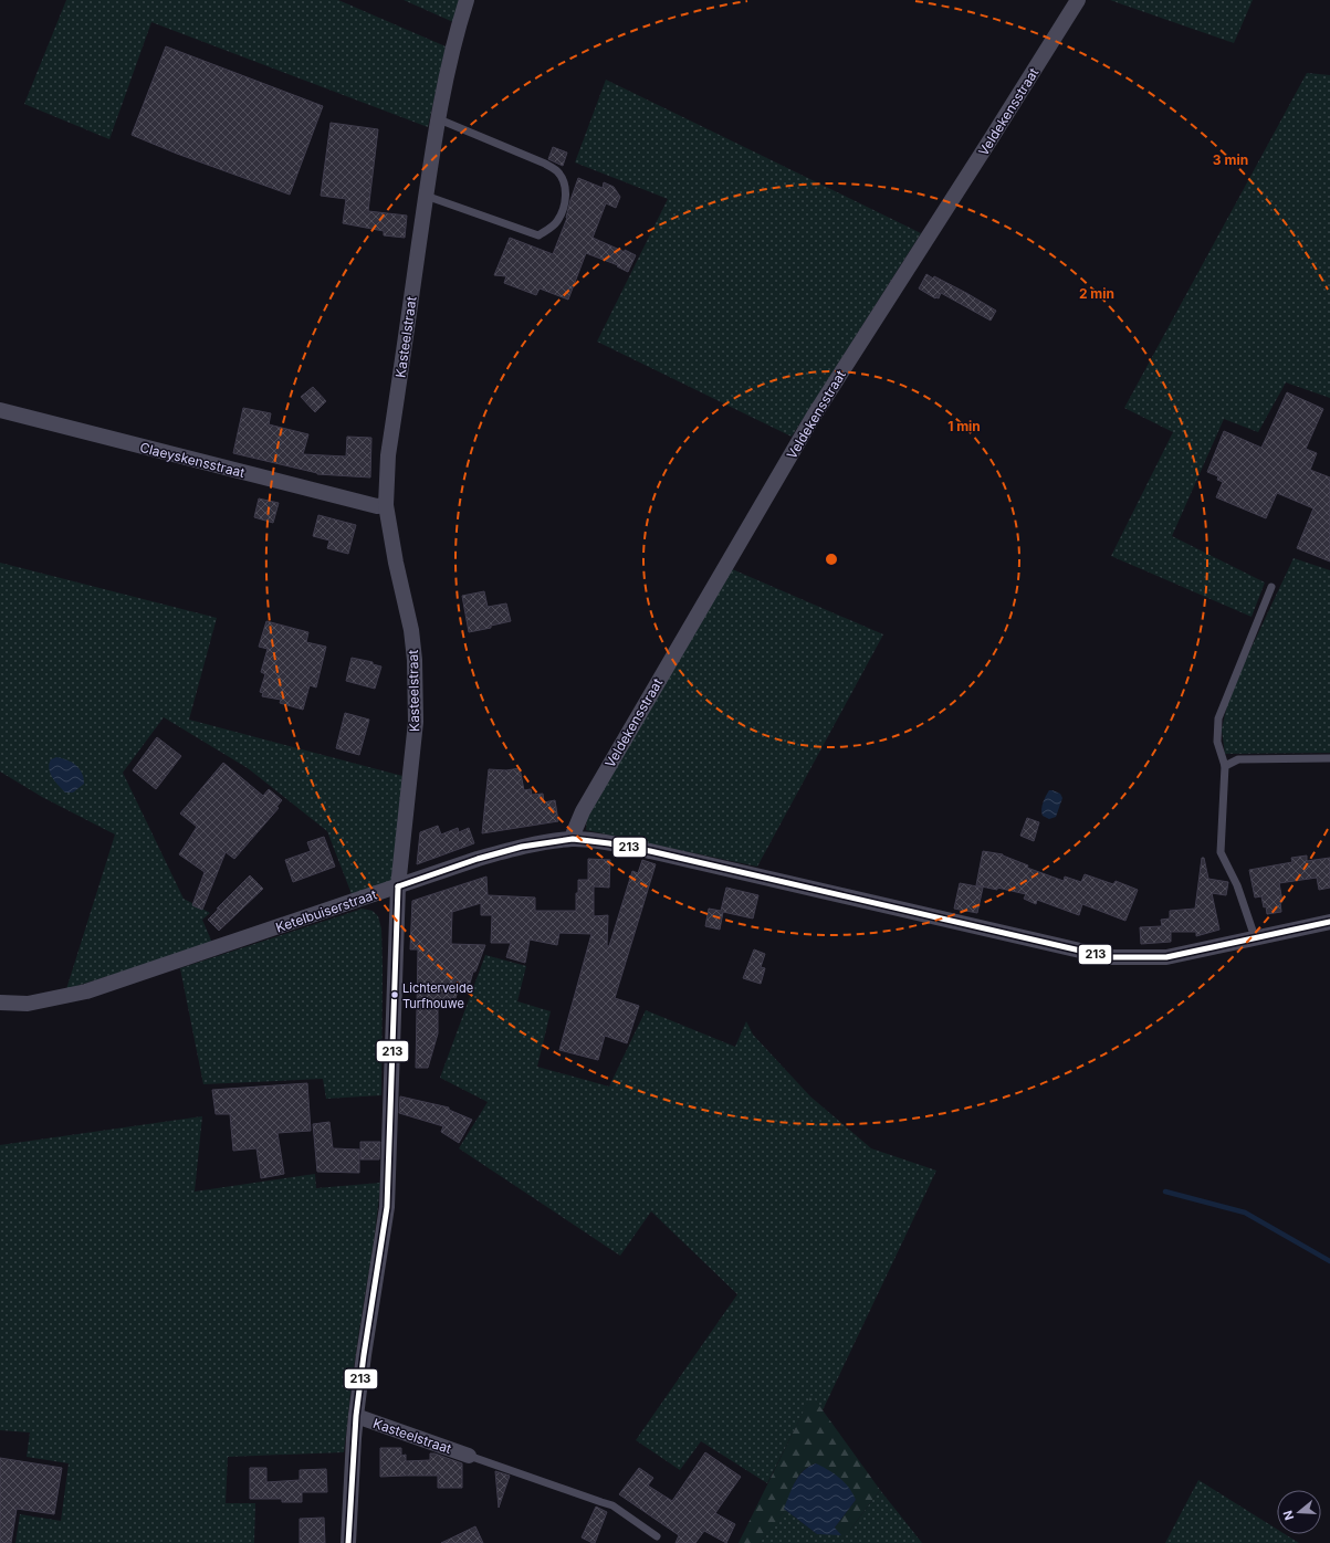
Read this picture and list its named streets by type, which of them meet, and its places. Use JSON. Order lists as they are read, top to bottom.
{
  "streets": {
    "street": [
      "Veldekensstraat",
      "Kasteelstraat",
      "Claeyskensstraat",
      "Ketelbuiserstraat"
    ]
  },
  "crossings": [
    ["Veldekensstraat", "Ketelbuiserstraat"],
    ["Kasteelstraat", "Claeyskensstraat"],
    ["Kasteelstraat", "Ketelbuiserstraat"]
  ],
  "places": ["Lichtervelde Turfhouwe"],
  "lines": ["transit line 213"],
  "north": "left",
  "rings": ["3 min", "2 min", "1 min"]
}
